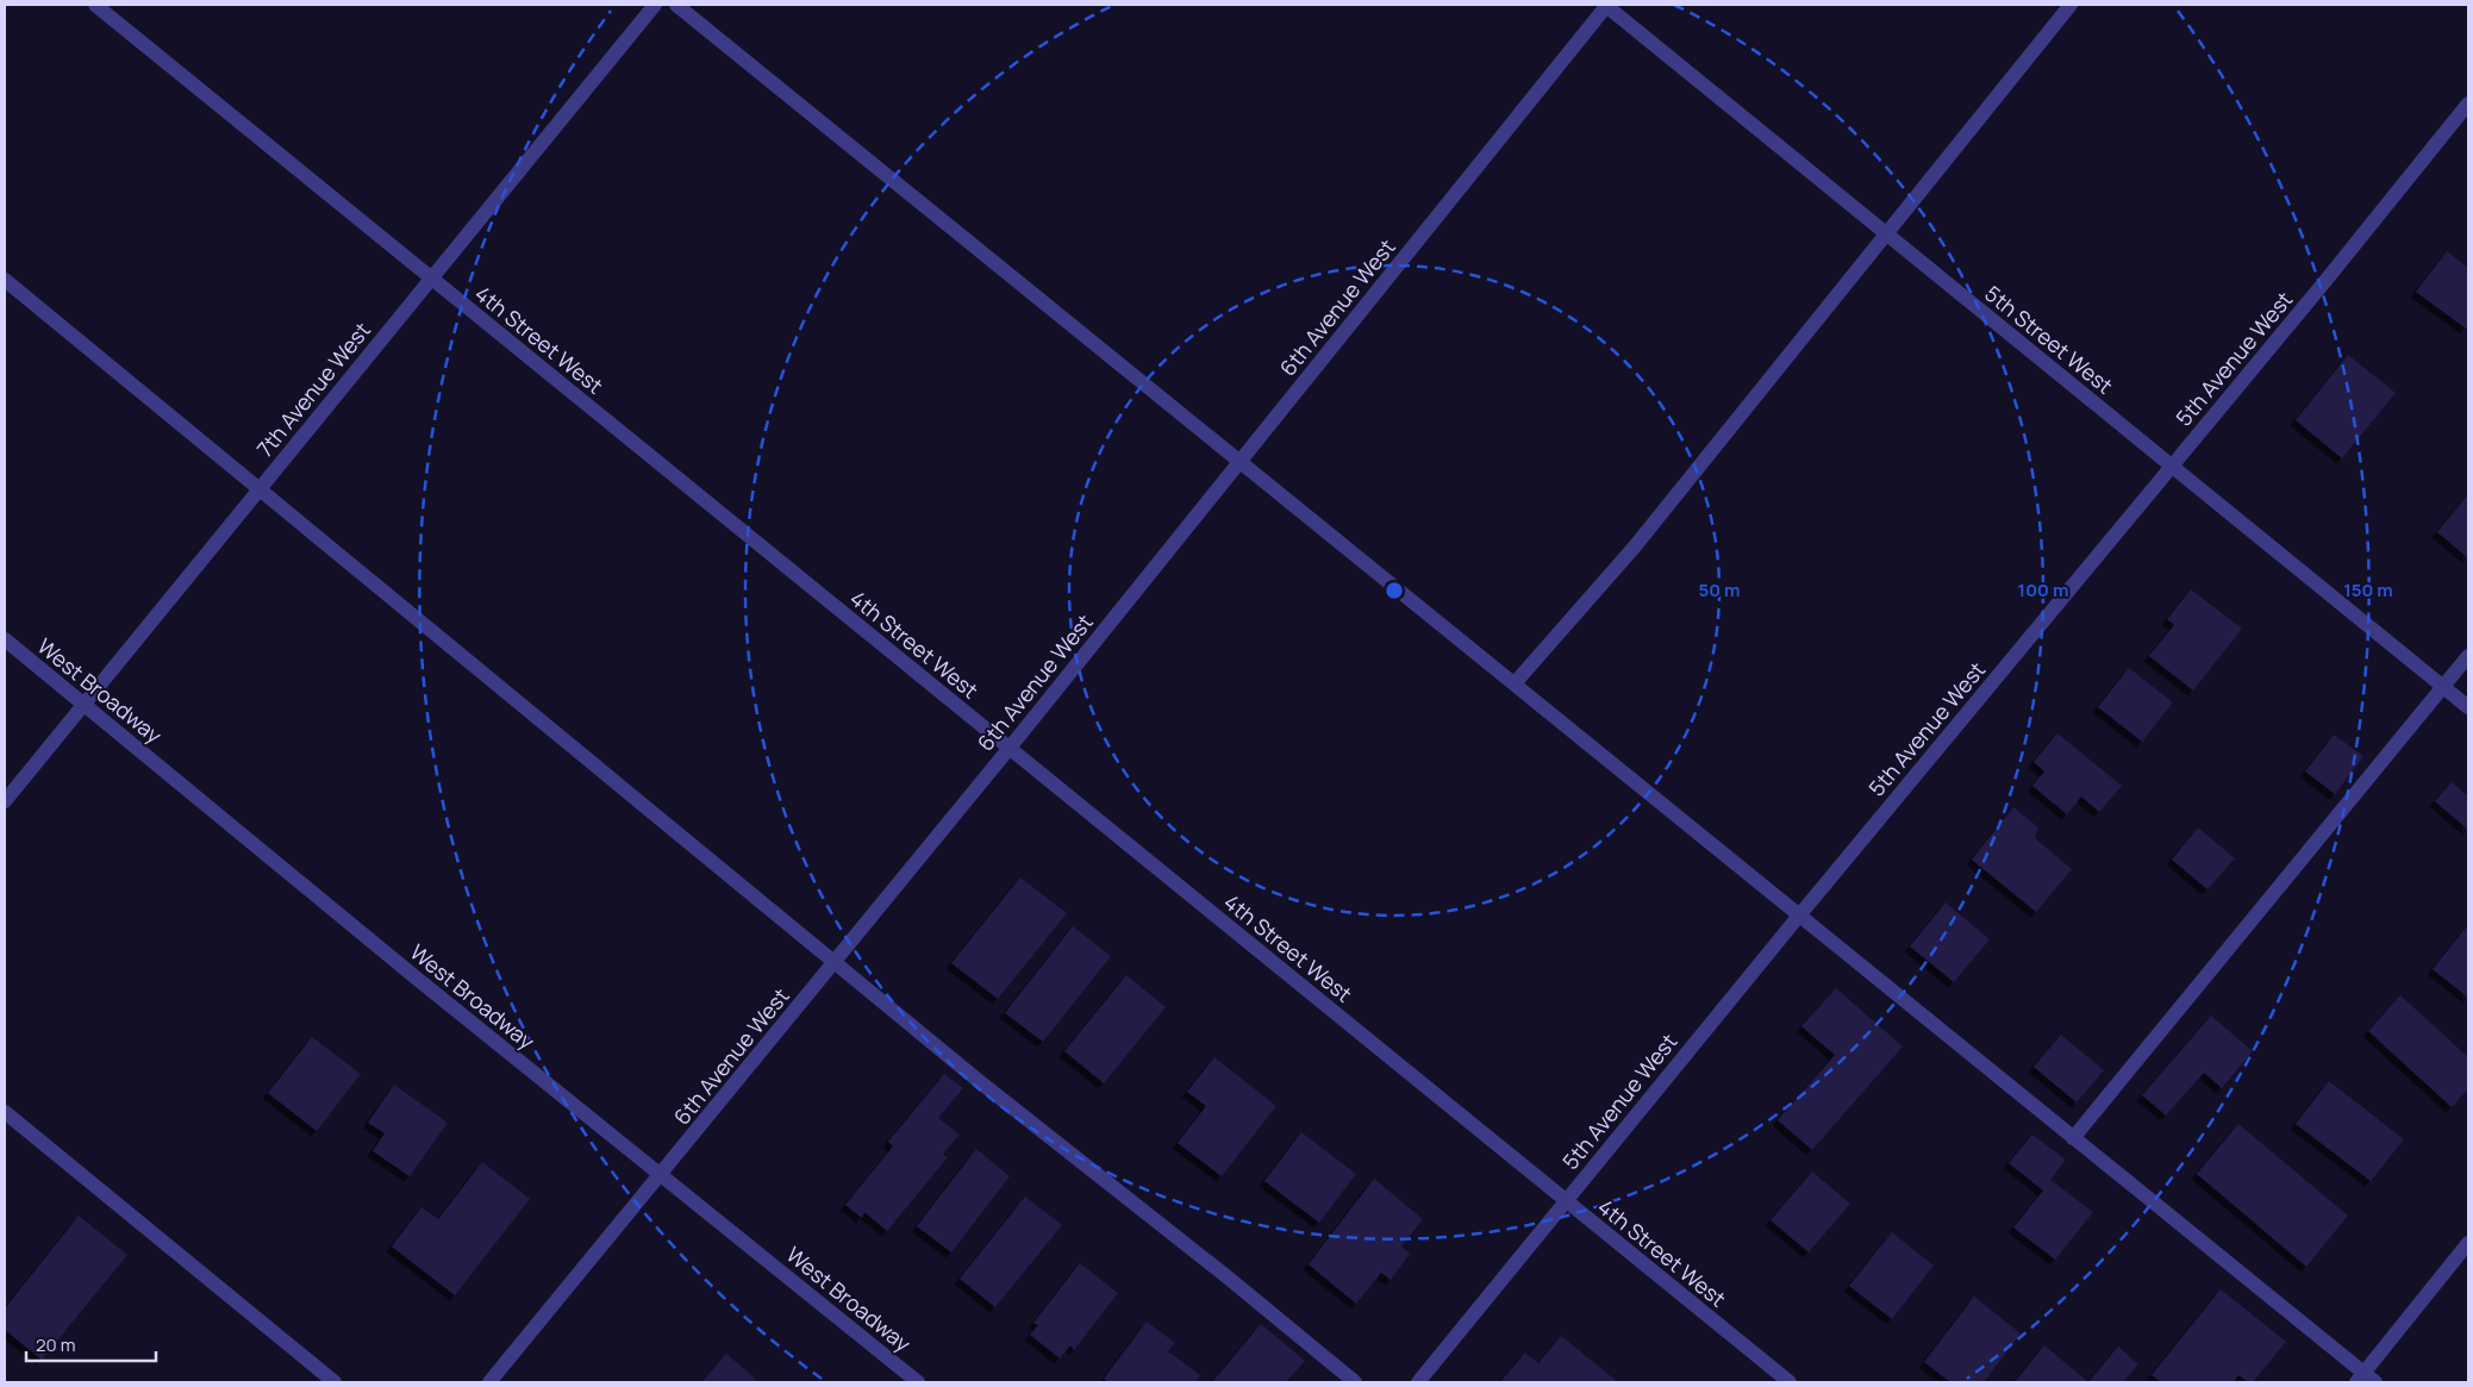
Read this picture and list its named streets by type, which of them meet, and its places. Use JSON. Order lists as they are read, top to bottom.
{
  "streets": {
    "street": [
      "6th Avenue West",
      "4th Street West",
      "5th Street West",
      "5th Avenue West",
      "7th Avenue West",
      "West Broadway"
    ]
  },
  "crossings": [
    ["6th Avenue West", "4th Street West"],
    ["6th Avenue West", "5th Street West"],
    ["6th Avenue West", "West Broadway"],
    ["4th Street West", "5th Avenue West"],
    ["4th Street West", "7th Avenue West"],
    ["5th Street West", "5th Avenue West"],
    ["7th Avenue West", "West Broadway"]
  ],
  "scale_bar": "20 m",
  "rings": ["50 m", "100 m", "150 m"]
}
